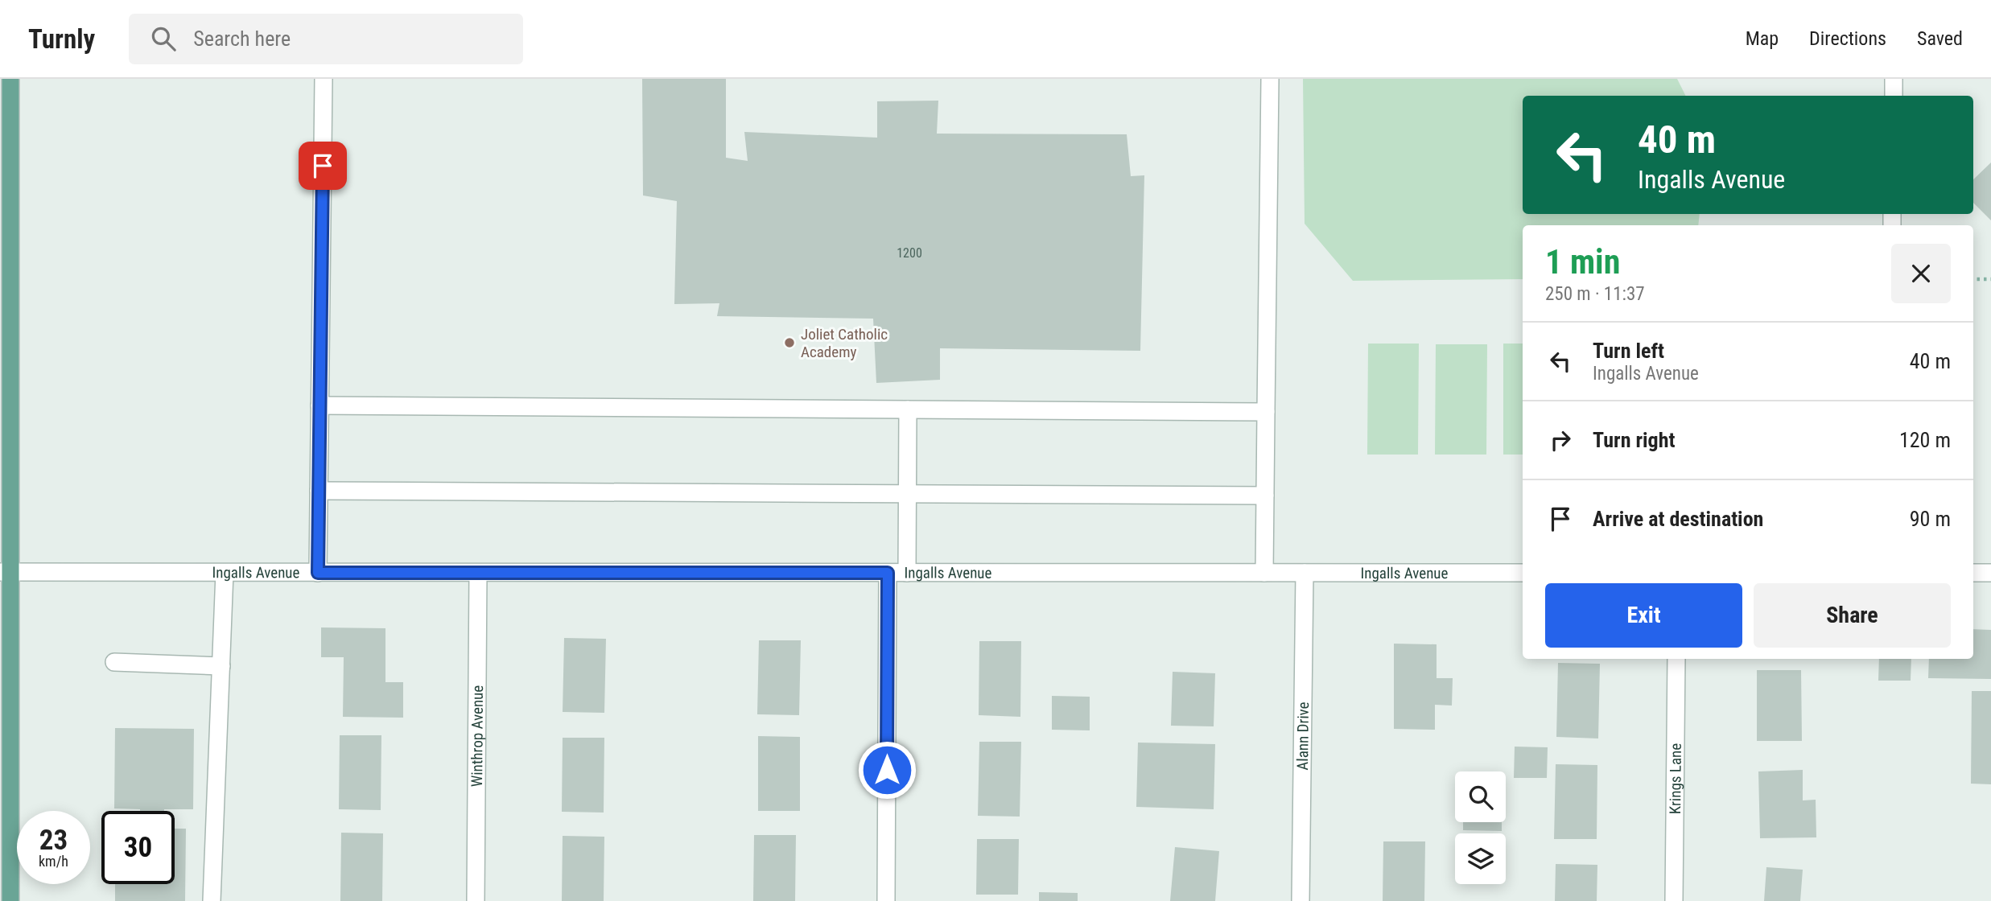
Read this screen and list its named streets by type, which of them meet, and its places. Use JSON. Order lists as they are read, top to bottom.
{
  "streets": {
    "street": [
      "Ingalls Avenue",
      "Winthrop Avenue",
      "Alann Drive",
      "Krings Lane"
    ]
  },
  "crossings": [
    ["Ingalls Avenue", "Winthrop Avenue"],
    ["Ingalls Avenue", "Alann Drive"]
  ],
  "places": ["Joliet Catholic Academy"],
  "house_numbers": ["1200"],
  "page": {
    "header": "Turnly",
    "search": "Search here",
    "nav": ["Map", "Directions", "Saved"],
    "turn": ["40 m", "Ingalls Avenue"],
    "heading": ["1 min", "250 m · 11:37"],
    "list": [
      {
        "name": "Turn left",
        "note": "Ingalls Avenue",
        "value": "40 m"
      },
      {
        "name": "Turn right",
        "value": "120 m"
      },
      {
        "name": "Arrive at destination",
        "value": "90 m"
      }
    ],
    "buttons": ["Exit", "Share"],
    "speed": "23 km/h",
    "limit": "30"
  }
}
